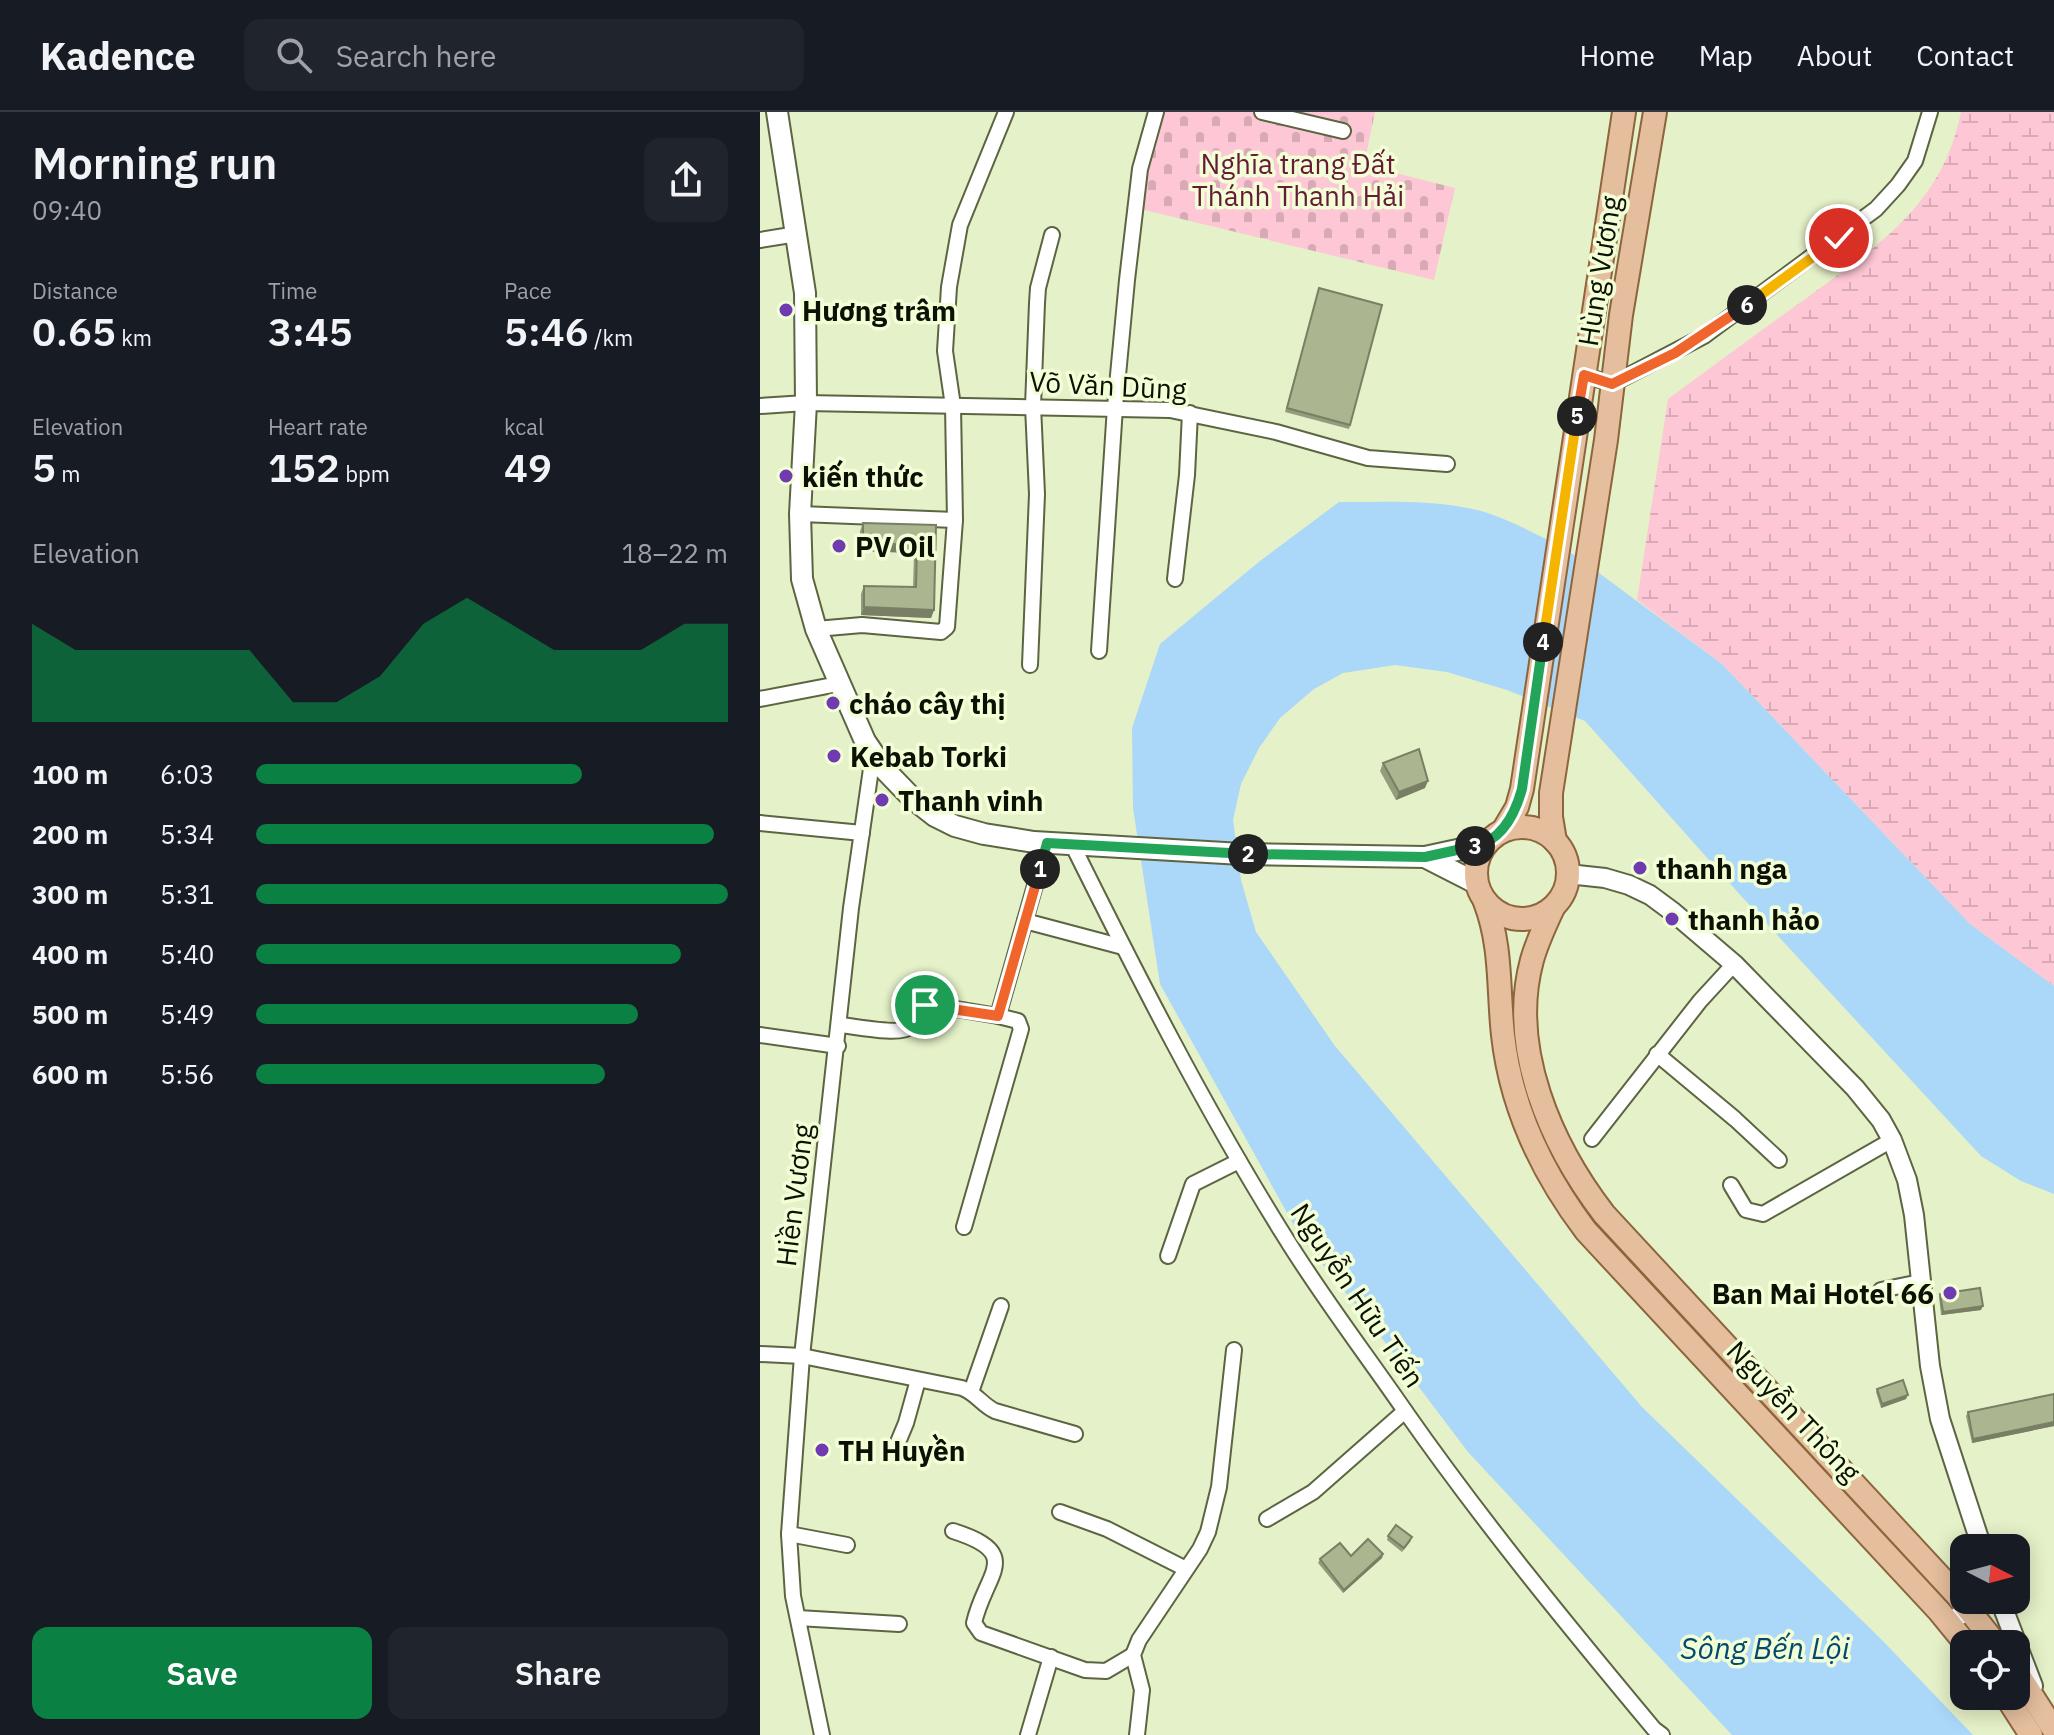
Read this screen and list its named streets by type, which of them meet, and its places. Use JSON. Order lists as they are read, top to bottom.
{
  "streets": {
    "main road": ["Hùng Vương", "Nguyễn Thông"],
    "street": ["Võ Văn Dũng", "Hiền Vương", "Nguyễn Hữu Tiến"]
  },
  "crossings": [
    ["Hùng Vương", "Nguyễn Thông"]
  ],
  "water": ["Sông Bến Lội"],
  "parks": ["Nghĩa trang Đất Thánh Thanh Hải"],
  "places": [
    "Hương trâm",
    "kiến thức",
    "PV Oil",
    "cháo cây thị",
    "Kebab Torki",
    "Thanh vinh",
    "thanh nga",
    "thanh hảo",
    "Ban Mai Hotel 66",
    "TH Huyền"
  ],
  "north": "right",
  "page": {
    "header": "Kadence",
    "search": "Search here",
    "nav": [
      "Home",
      "Map",
      "About",
      "Contact"
    ],
    "heading": ["Morning run", "09:40"],
    "stats": [
      ["Distance", "0.65 km"],
      ["Time", "3:45"],
      ["Pace", "5:46 /km"],
      ["Elevation", "5 m"],
      ["Heart rate", "152 bpm"],
      ["kcal", "49"]
    ],
    "pins": [
      "6",
      "5",
      "4",
      "3",
      "2",
      "1"
    ],
    "chart": ["Elevation", "18–22 m"],
    "list": [
      {
        "name": "100 m",
        "note": "6:03"
      },
      {
        "name": "200 m",
        "note": "5:34"
      },
      {
        "name": "300 m",
        "note": "5:31"
      },
      {
        "name": "400 m",
        "note": "5:40"
      },
      {
        "name": "500 m",
        "note": "5:49"
      },
      {
        "name": "600 m",
        "note": "5:56"
      }
    ],
    "buttons": ["Save", "Share"]
  }
}
